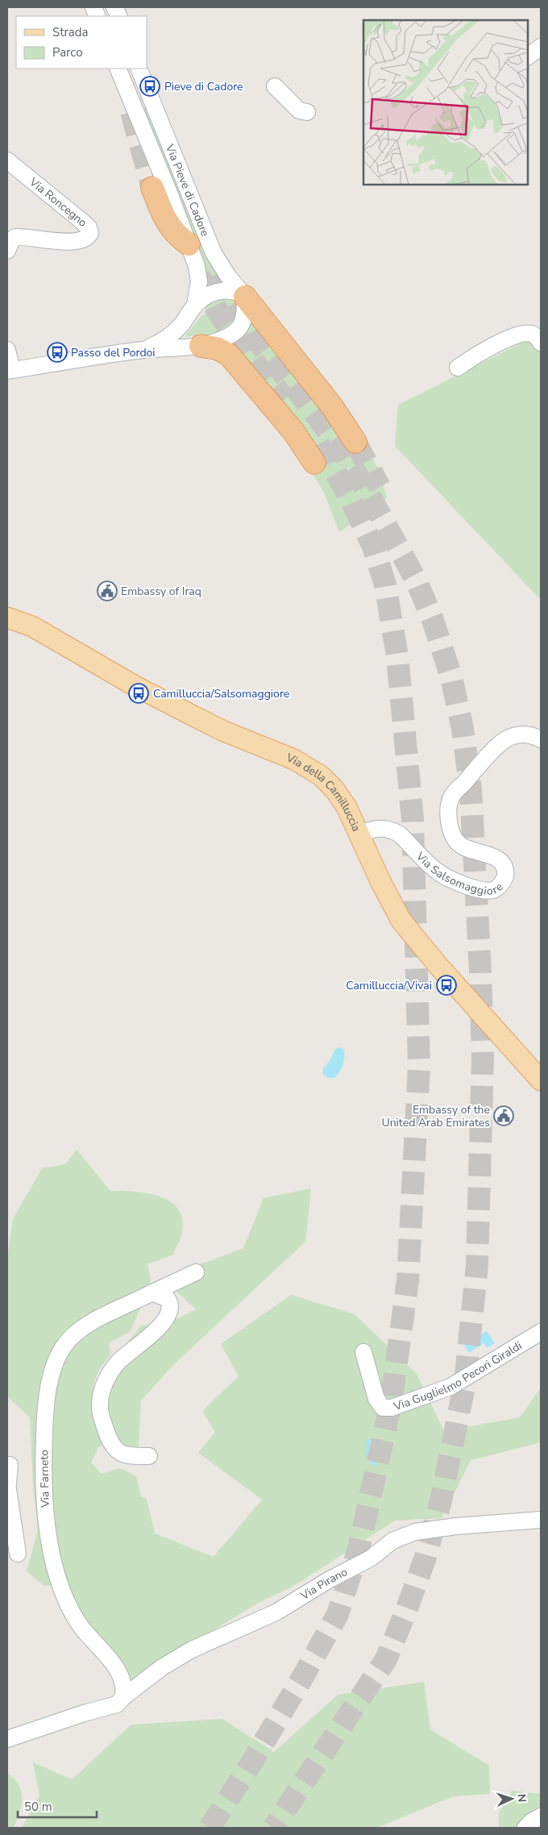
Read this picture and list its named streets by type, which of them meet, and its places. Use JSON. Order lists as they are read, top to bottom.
{
  "streets": {
    "main road": ["Via della Camilluccia"],
    "street": [
      "Via Pieve di Cadore",
      "Via Roncegno",
      "Via Salsomaggiore",
      "Via Guglielmo Pecori Giraldi",
      "Via Farneto",
      "Via Pirano"
    ]
  },
  "crossings": [
    ["Via della Camilluccia", "Via Salsomaggiore"],
    ["Via Farneto", "Via Pirano"]
  ],
  "places": {
    "bus stop": [
      "Pieve di Cadore",
      "Passo del Pordoi",
      "Camilluccia/Salsomaggiore",
      "Camilluccia/Vivai"
    ],
    "public building": ["Embassy of Iraq", "Embassy of the United Arab Emirates"]
  },
  "legend": ["Strada", "Parco"],
  "scale_bar": "50 m",
  "north": "right"
}
